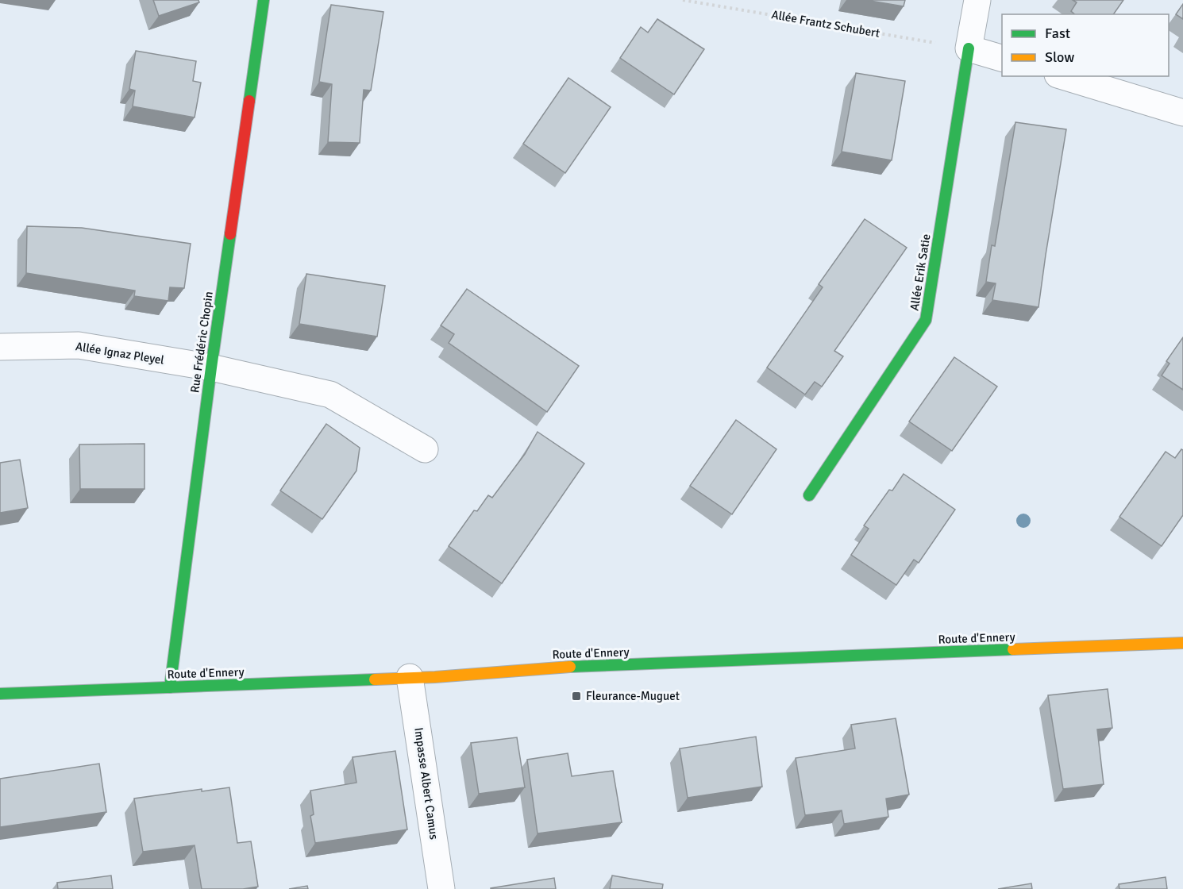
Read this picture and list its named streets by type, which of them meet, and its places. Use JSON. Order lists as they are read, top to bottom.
{
  "streets": {
    "street": [
      "Allée Erik Satie",
      "Rue Frédéric Chopin",
      "Allée Ignaz Pleyel",
      "Route d'Ennery",
      "Impasse Albert Camus"
    ],
    "path": ["Allée Frantz Schubert"]
  },
  "crossings": [
    ["Allée Frantz Schubert", "Allée Erik Satie"],
    ["Rue Frédéric Chopin", "Allée Ignaz Pleyel"],
    ["Rue Frédéric Chopin", "Route d'Ennery"],
    ["Route d'Ennery", "Impasse Albert Camus"]
  ],
  "places": {
    "transit": ["Fleurance-Muguet"]
  },
  "legend": ["Fast", "Slow"]
}
